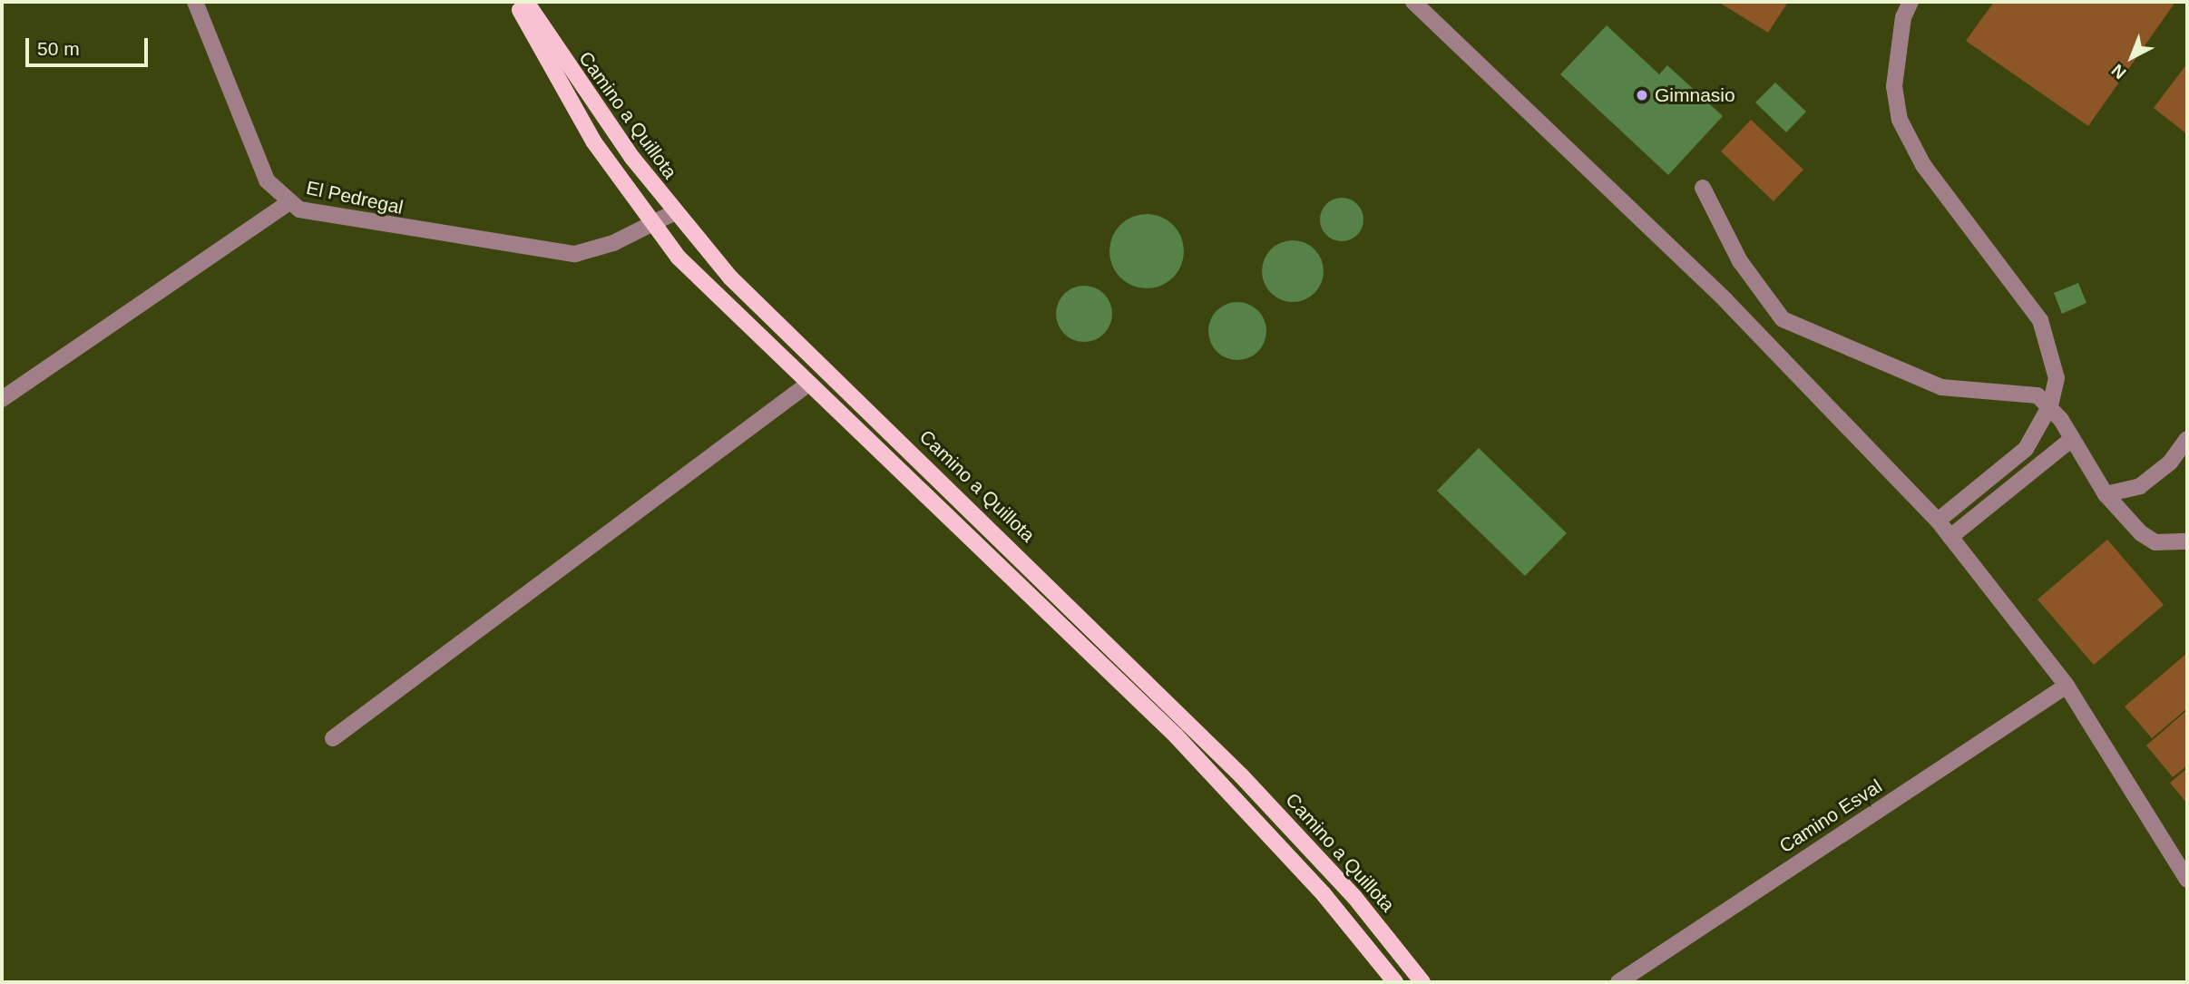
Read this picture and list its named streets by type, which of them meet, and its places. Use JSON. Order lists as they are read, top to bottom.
{
  "streets": {
    "main road": ["Camino a Quillota"],
    "street": ["El Pedregal", "Camino Esval"]
  },
  "crossings": [
    ["Camino a Quillota", "El Pedregal"]
  ],
  "places": ["Gimnasio"],
  "scale_bar": "50 m",
  "north": "bottom left"
}
